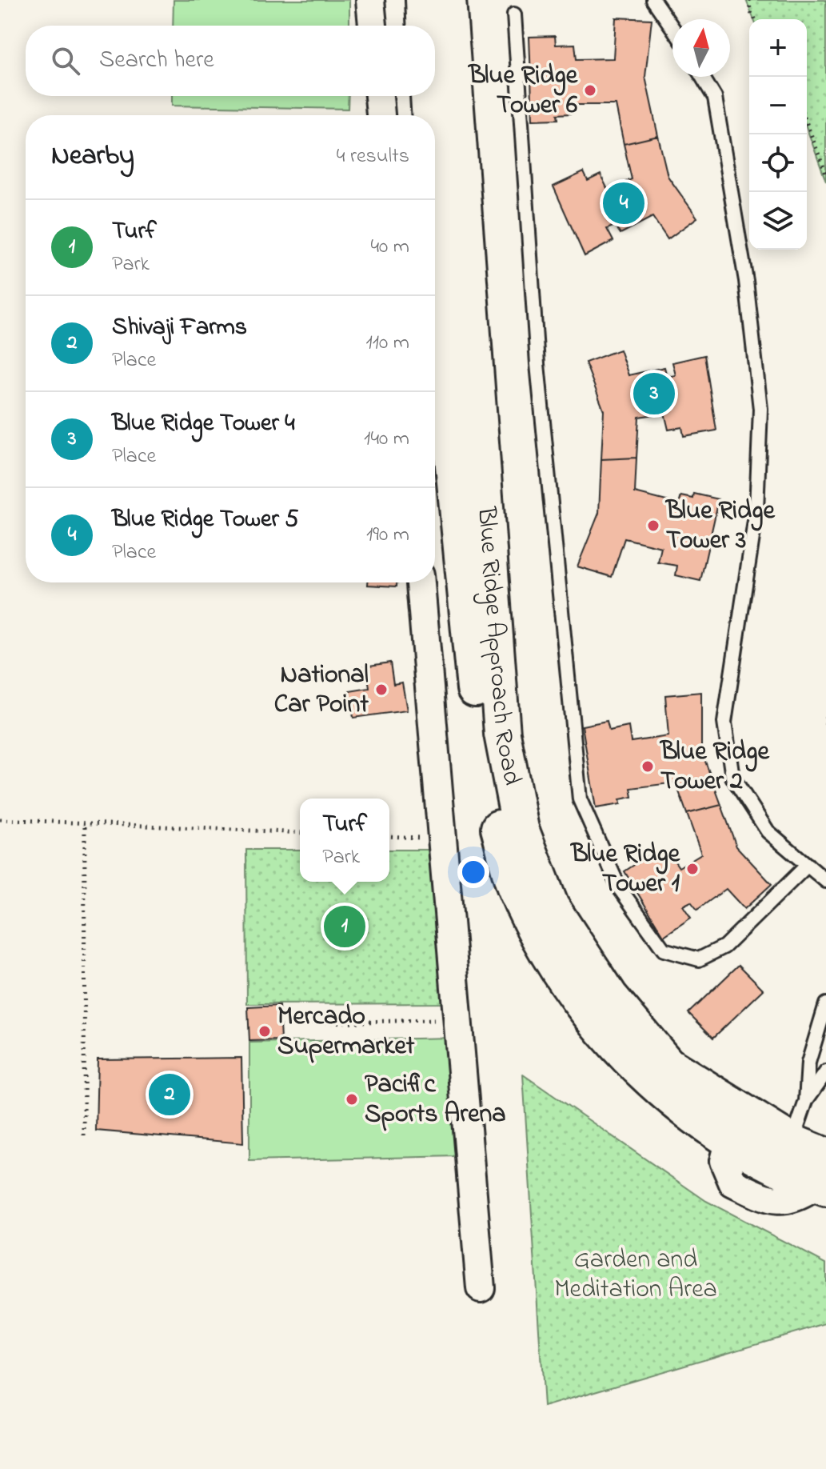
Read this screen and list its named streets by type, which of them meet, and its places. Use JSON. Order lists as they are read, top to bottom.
{
  "streets": {
    "street": ["Blue Ridge Approach Road"]
  },
  "parks": ["Garden and Meditation Area"],
  "places": [
    "Blue Ridge Tower 6",
    "Blue Ridge Tower 3",
    "National Car Point",
    "Blue Ridge Tower 2",
    "Blue Ridge Tower 1",
    "Mercado Supermarket",
    "Pacific Sports Arena"
  ],
  "north": "top",
  "page": {
    "map_buttons": ["+", "−"],
    "search": "Search here",
    "heading": ["Nearby", "4 results"],
    "pins": [
      "4",
      "3",
      "1",
      "2"
    ],
    "list": [
      {
        "mark": "1",
        "name": "Turf",
        "note": "Park",
        "value": "40 m"
      },
      {
        "mark": "2",
        "name": "Shivaji Farms",
        "note": "Place",
        "value": "110 m"
      },
      {
        "mark": "3",
        "name": "Blue Ridge Tower 4",
        "note": "Place",
        "value": "140 m"
      },
      {
        "mark": "4",
        "name": "Blue Ridge Tower 5",
        "note": "Place",
        "value": "190 m"
      }
    ],
    "popup": ["Turf", "Park"]
  }
}
